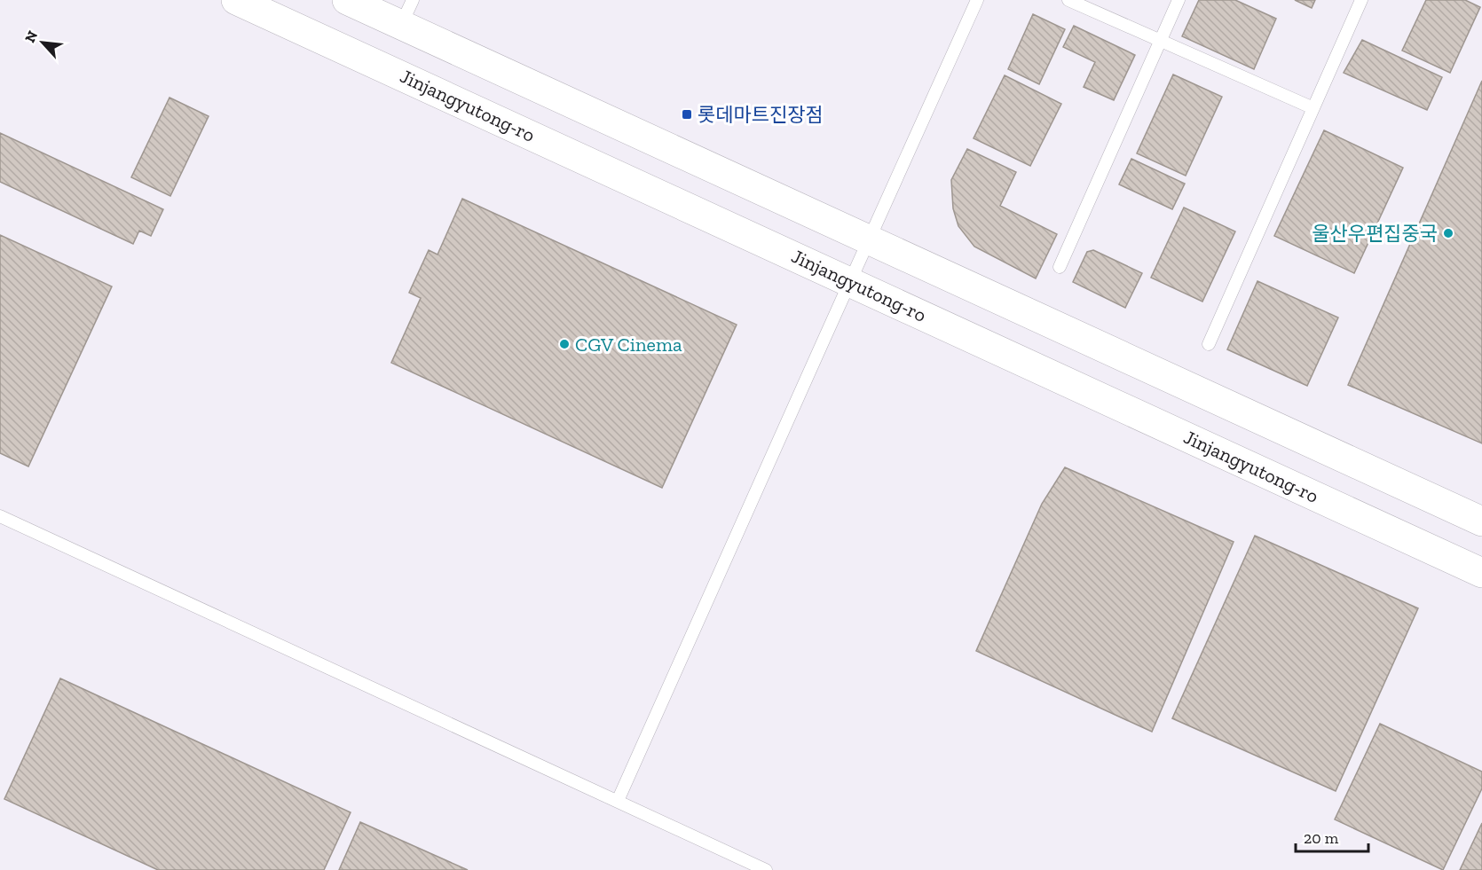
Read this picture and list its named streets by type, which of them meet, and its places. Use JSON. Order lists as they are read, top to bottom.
{
  "streets": {
    "street": ["Jinjangyutong-ro"]
  },
  "places": {
    "transit": ["롯데마트진장점"],
    "other": ["울산우편집중국", "CGV Cinema"]
  },
  "scale_bar": "20 m",
  "north": "top left"
}
